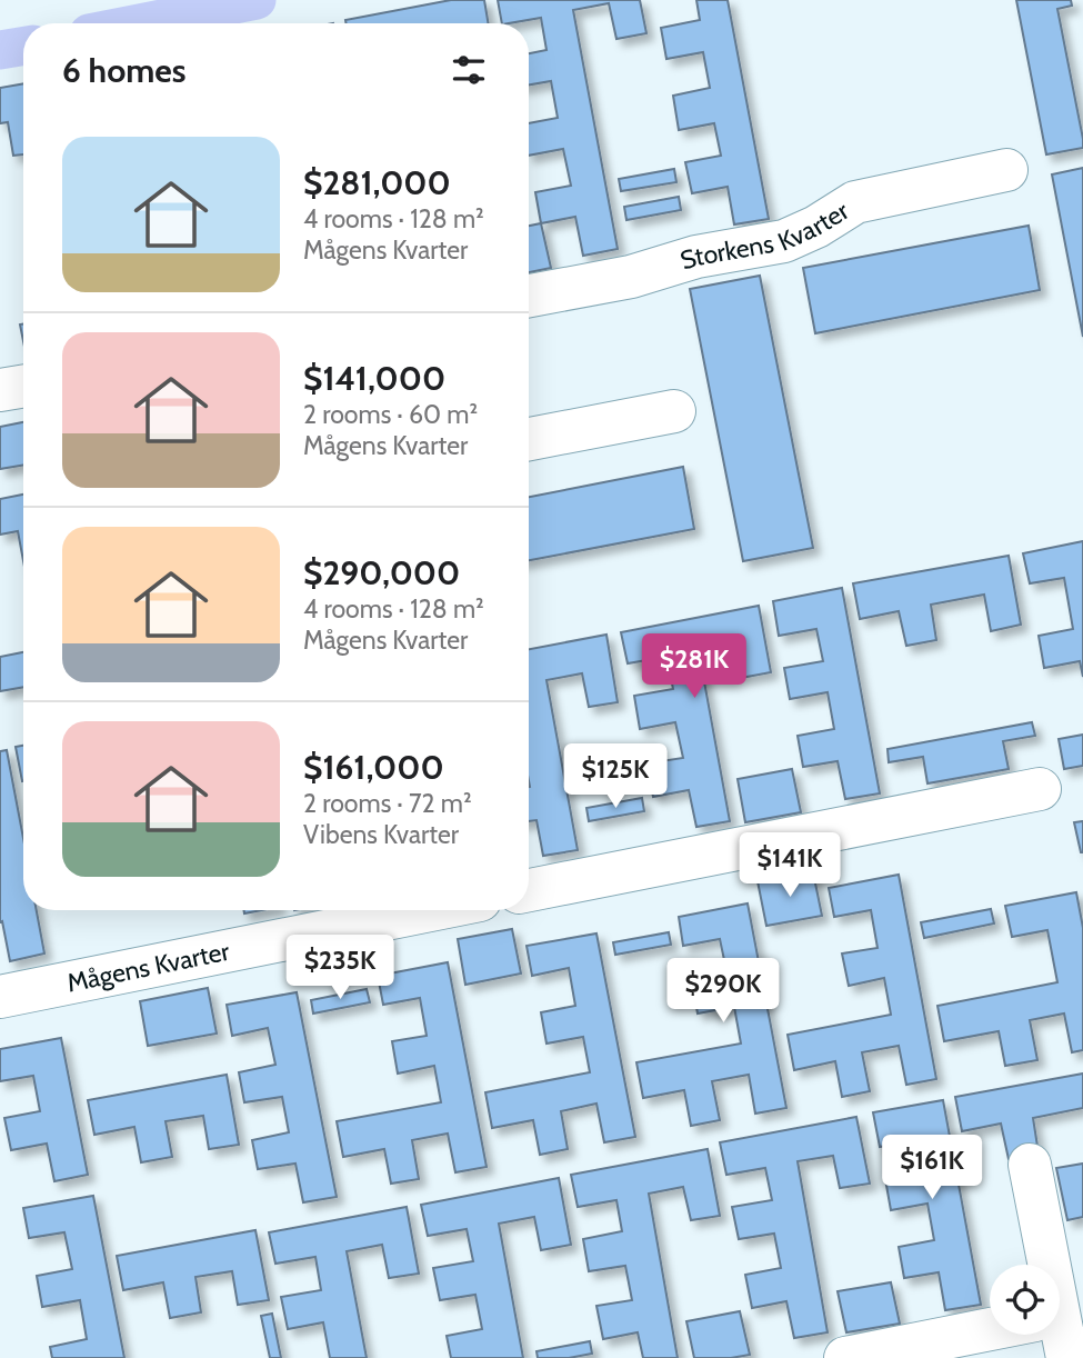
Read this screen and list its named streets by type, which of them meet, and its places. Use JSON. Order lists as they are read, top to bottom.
{
  "streets": {
    "street": ["Storkens Kvarter", "Mågens Kvarter"]
  },
  "page": {
    "heading": "6 homes",
    "list": [
      {
        "name": "$281,000",
        "note": "4 rooms · 128 m² · Mågens Kvarter"
      },
      {
        "name": "$141,000",
        "note": "2 rooms · 60 m² · Mågens Kvarter"
      },
      {
        "name": "$290,000",
        "note": "4 rooms · 128 m² · Mågens Kvarter"
      },
      {
        "name": "$161,000",
        "note": "2 rooms · 72 m² · Vibens Kvarter"
      }
    ],
    "price": [
      "$281K",
      "$125K",
      "$141K",
      "$235K",
      "$290K",
      "$161K"
    ]
  }
}
